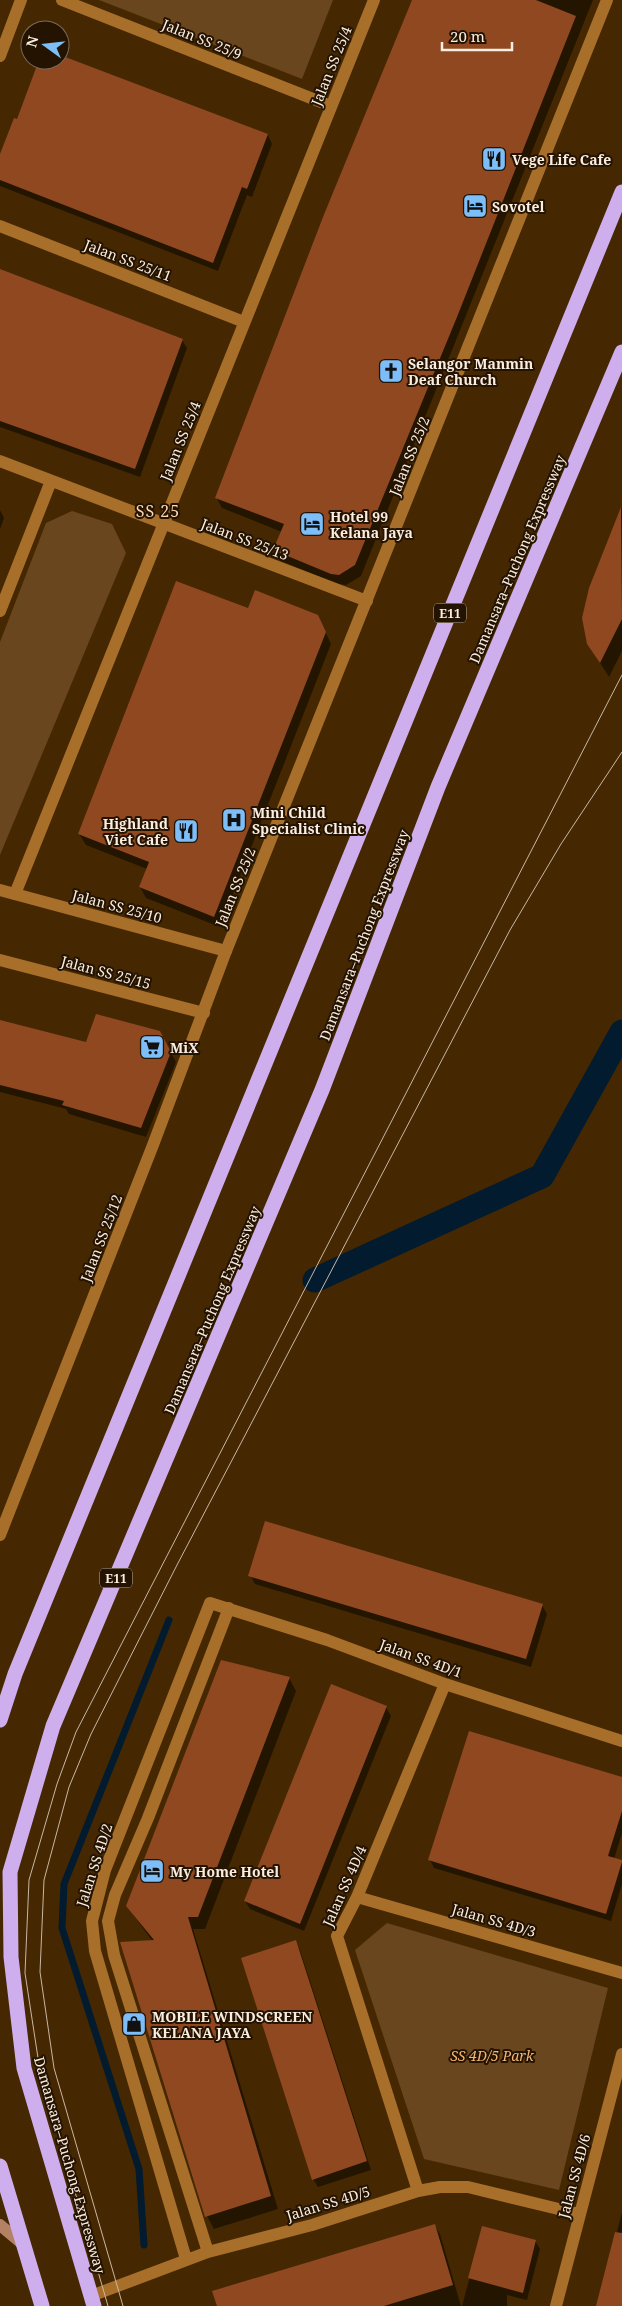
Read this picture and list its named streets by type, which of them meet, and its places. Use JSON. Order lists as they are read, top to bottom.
{
  "streets": {
    "highway": ["Damansara–Puchong Expressway", "E11"],
    "street": [
      "Jalan SS 25/9",
      "Jalan SS 25/4",
      "Jalan SS 25/11",
      "Jalan SS 25/2",
      "Jalan SS 25/13",
      "Jalan SS 25/10",
      "Jalan SS 25/15",
      "Jalan SS 25/12",
      "Jalan SS 4D/1",
      "Jalan SS 4D/2",
      "Jalan SS 4D/4",
      "Jalan SS 4D/3",
      "Jalan SS 4D/6",
      "Jalan SS 4D/5"
    ]
  },
  "crossings": [
    ["Jalan SS 25/9", "Jalan SS 25/4"],
    ["Jalan SS 25/4", "Jalan SS 25/11"],
    ["Jalan SS 25/4", "Jalan SS 25/13"],
    ["Jalan SS 25/4", "Jalan SS 25/10"],
    ["Jalan SS 25/2", "Jalan SS 25/13"],
    ["Jalan SS 25/2", "Jalan SS 25/10"],
    ["Jalan SS 25/2", "Jalan SS 25/12"],
    ["Damansara–Puchong Expressway", "Jalan SS 4D/5"],
    ["Jalan SS 25/10", "Jalan SS 25/12"],
    ["Jalan SS 25/15", "Jalan SS 25/12"],
    ["Jalan SS 4D/1", "Jalan SS 4D/2"],
    ["Jalan SS 4D/1", "Jalan SS 4D/4"],
    ["Jalan SS 4D/2", "Jalan SS 4D/5"],
    ["Jalan SS 4D/4", "Jalan SS 4D/3"],
    ["Jalan SS 4D/4", "Jalan SS 4D/5"],
    ["Jalan SS 4D/6", "Jalan SS 4D/5"]
  ],
  "districts": ["SS 25"],
  "parks": ["SS 4D/5 Park"],
  "places": {
    "restaurant": ["Vege Life Cafe", "Highland Viet Cafe"],
    "hotel": ["Sovotel", "Hotel 99 Kelana Jaya", "My Home Hotel"],
    "church": ["Selangor Manmin Deaf Church"],
    "hospital": ["Mini Child Specialist Clinic"],
    "supermarket": ["MiX"],
    "shop": ["MOBILE WINDSCREEN KELANA JAYA"]
  },
  "scale_bar": "20 m",
  "north": "left"
}
